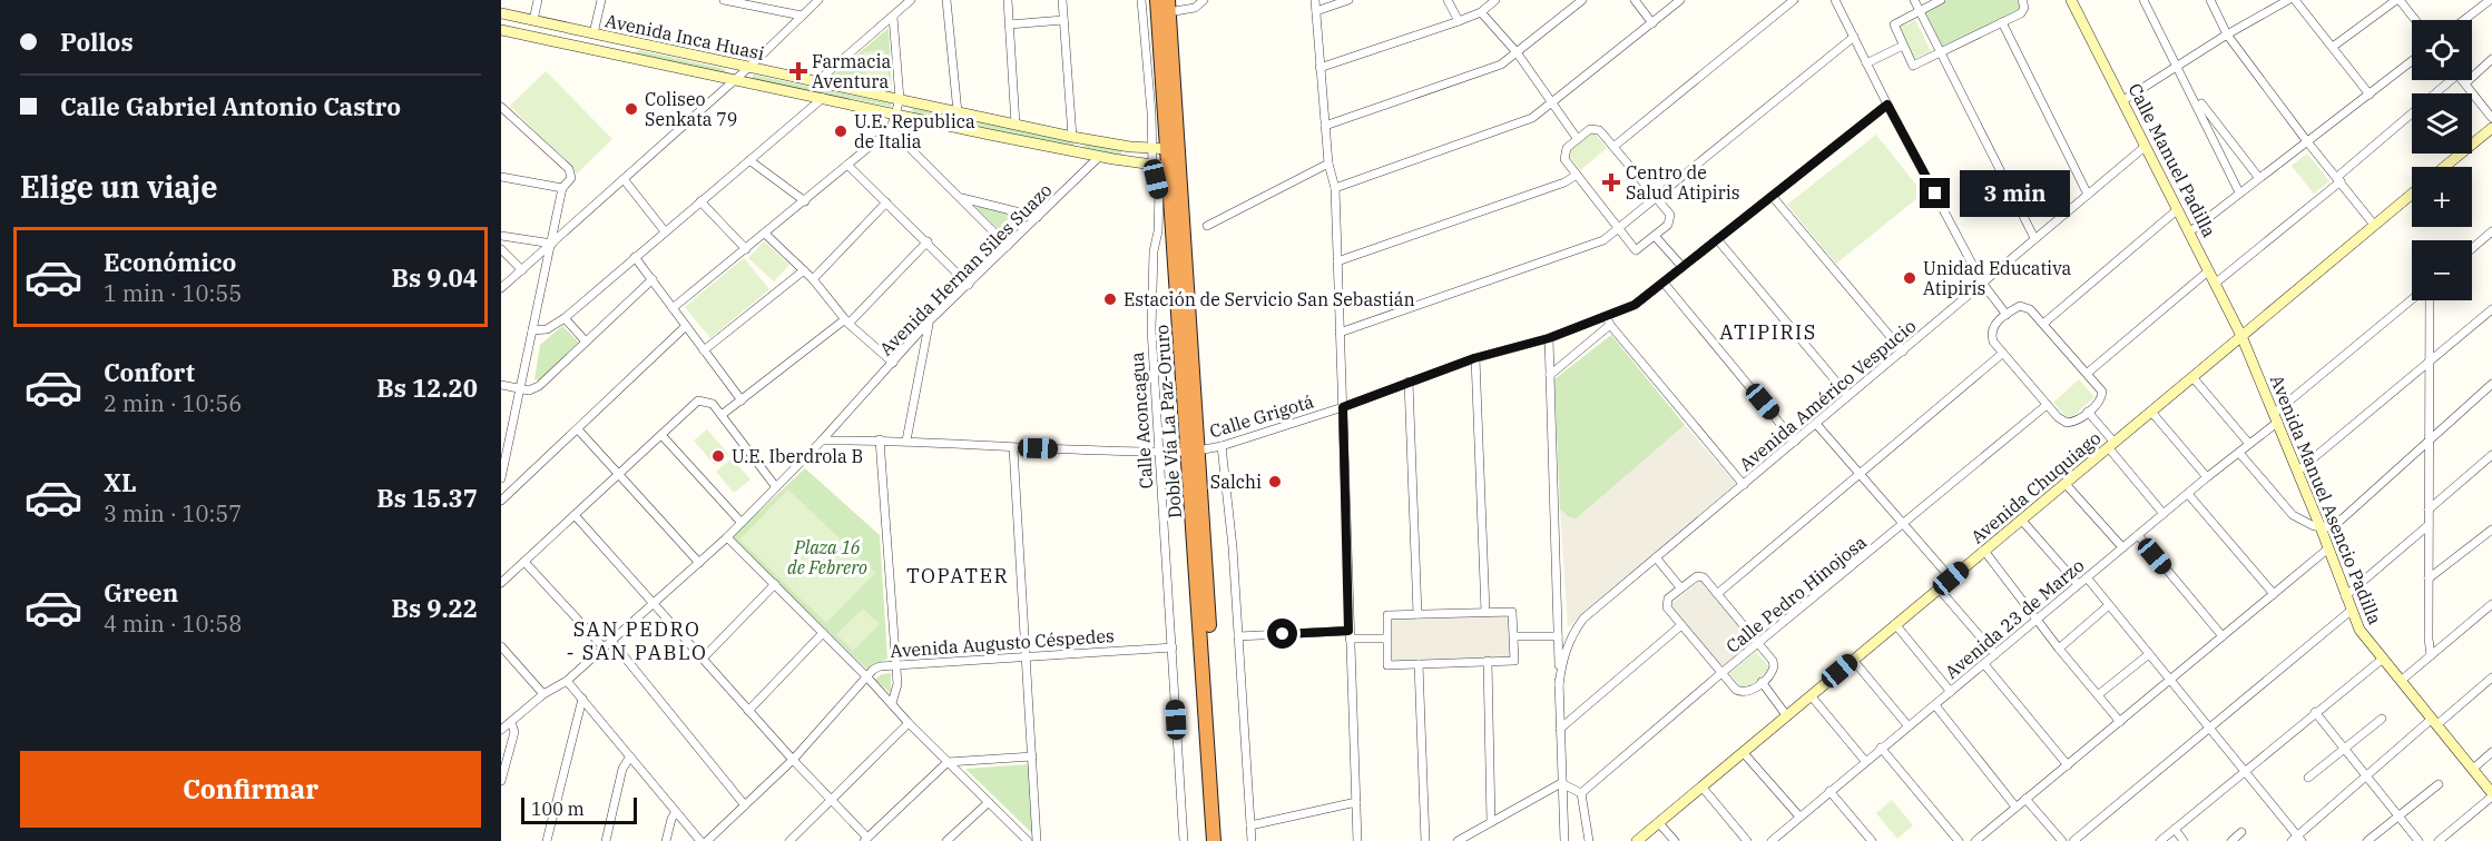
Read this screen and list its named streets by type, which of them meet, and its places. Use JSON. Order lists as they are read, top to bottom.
{
  "streets": {
    "highway": ["Doble Vía La Paz-Oruro"],
    "street": [
      "Avenida Inca Huasi",
      "Calle Manuel Padilla",
      "Avenida Hernan Siles Suazo",
      "Avenida Américo Vespucio",
      "Calle Grigotá",
      "Calle Aconcagua",
      "Avenida Chuquiago",
      "Avenida Manuel Asencio Padilla",
      "Calle Pedro Hinojosa",
      "Avenida 23 de Marzo",
      "Avenida Augusto Céspedes"
    ]
  },
  "crossings": [
    ["Avenida Inca Huasi", "Avenida Hernan Siles Suazo"],
    ["Avenida Inca Huasi", "Calle Aconcagua"],
    ["Avenida Inca Huasi", "Doble Vía La Paz-Oruro"],
    ["Calle Manuel Padilla", "Avenida Américo Vespucio"],
    ["Calle Manuel Padilla", "Avenida Chuquiago"],
    ["Calle Manuel Padilla", "Avenida Manuel Asencio Padilla"],
    ["Avenida Hernan Siles Suazo", "Calle Grigotá"],
    ["Calle Grigotá", "Calle Aconcagua"],
    ["Calle Grigotá", "Doble Vía La Paz-Oruro"],
    ["Calle Aconcagua", "Avenida Augusto Céspedes"],
    ["Avenida Chuquiago", "Avenida Manuel Asencio Padilla"],
    ["Avenida Manuel Asencio Padilla", "Avenida 23 de Marzo"]
  ],
  "districts": ["ATIPIRIS", "TOPATER", "SAN PEDRO - SAN PABLO"],
  "parks": ["Plaza 16 de Febrero"],
  "places": {
    "health": ["Farmacia Aventura", "Centro de Salud Atipiris"],
    "other": [
      "Coliseo Senkata 79",
      "U.E. Republica de Italia",
      "Unidad Educativa Atipiris",
      "Estación de Servicio San Sebastián",
      "U.E. Iberdrola B",
      "Salchi"
    ]
  },
  "scale_bar": "100 m",
  "page": {
    "banner": ["Pollos", "Calle Gabriel Antonio Castro"],
    "map_buttons": ["+", "−"],
    "heading": "Elige un viaje",
    "bubble": "3 min",
    "list": [
      {
        "name": "Económico",
        "note": "1 min · 10:55",
        "value": "Bs 9.04"
      },
      {
        "name": "Confort",
        "note": "2 min · 10:56",
        "value": "Bs 12.20"
      },
      {
        "name": "XL",
        "note": "3 min · 10:57",
        "value": "Bs 15.37"
      },
      {
        "name": "Green",
        "note": "4 min · 10:58",
        "value": "Bs 9.22"
      }
    ],
    "buttons": "Confirmar",
    "scale": "100 m"
  }
}
